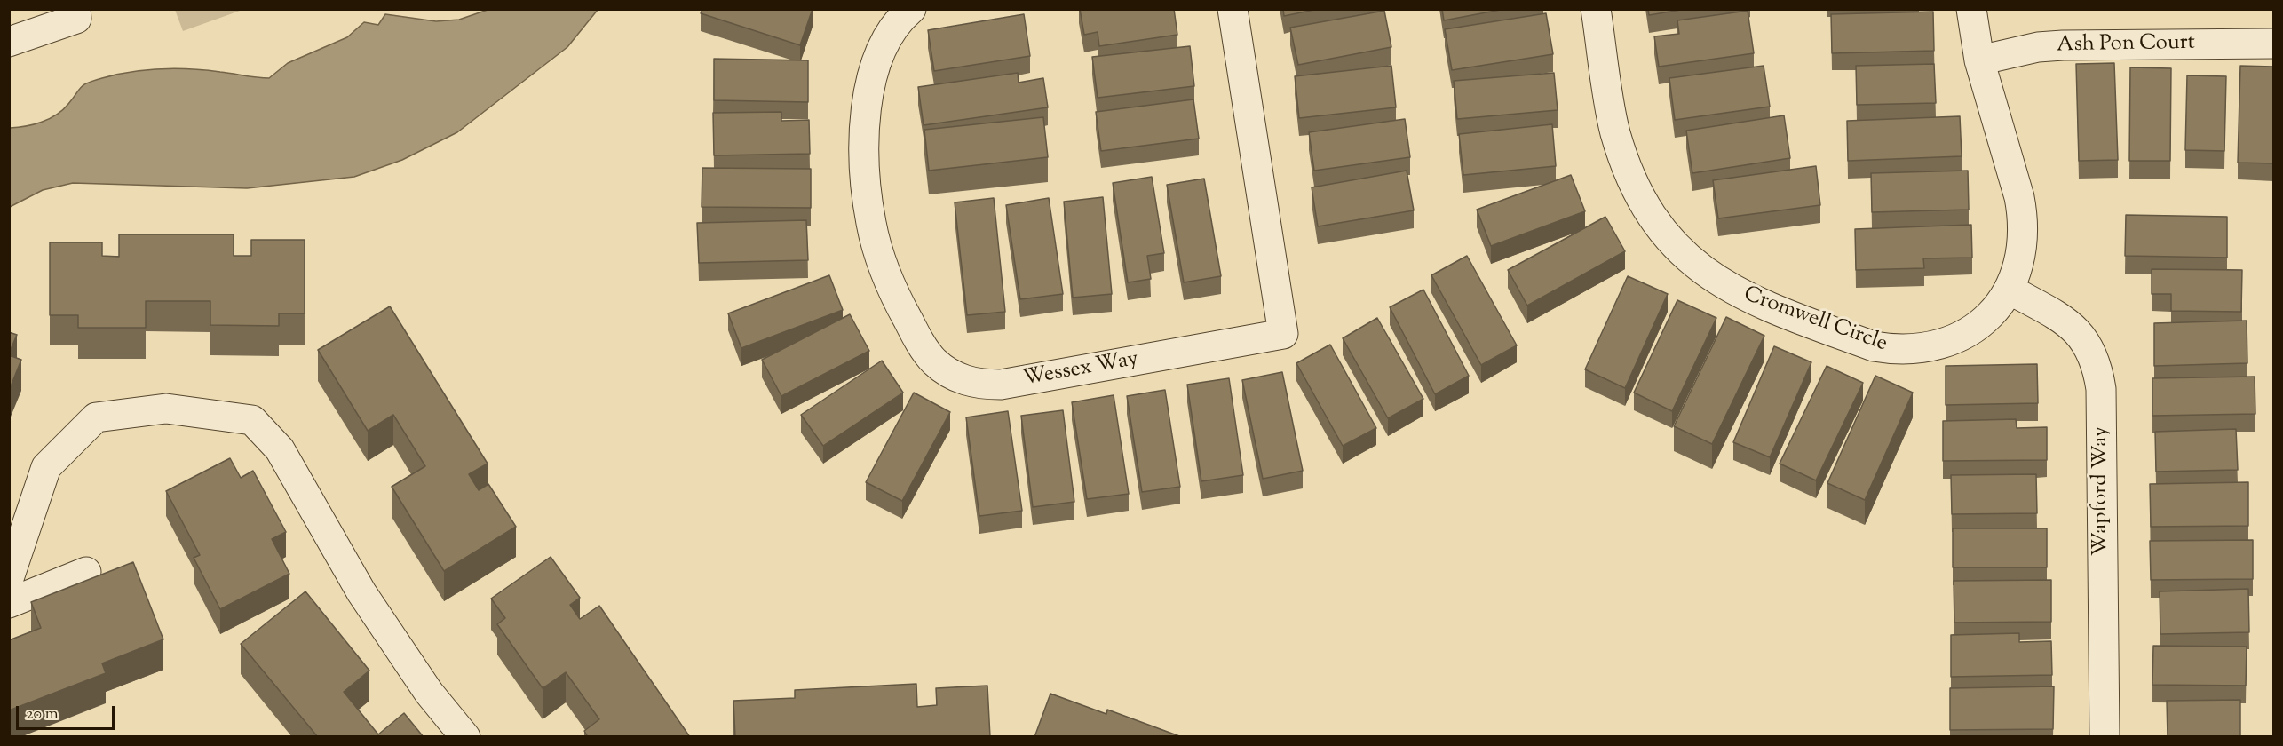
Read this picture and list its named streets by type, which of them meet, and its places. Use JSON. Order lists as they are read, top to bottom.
{
  "streets": {
    "street": [
      "Ash Pon Court",
      "Cromwell Circle",
      "Wessex Way",
      "Wapford Way"
    ]
  },
  "crossings": [
    ["Ash Pon Court", "Cromwell Circle"],
    ["Cromwell Circle", "Wapford Way"]
  ],
  "scale_bar": "20 m"
}
